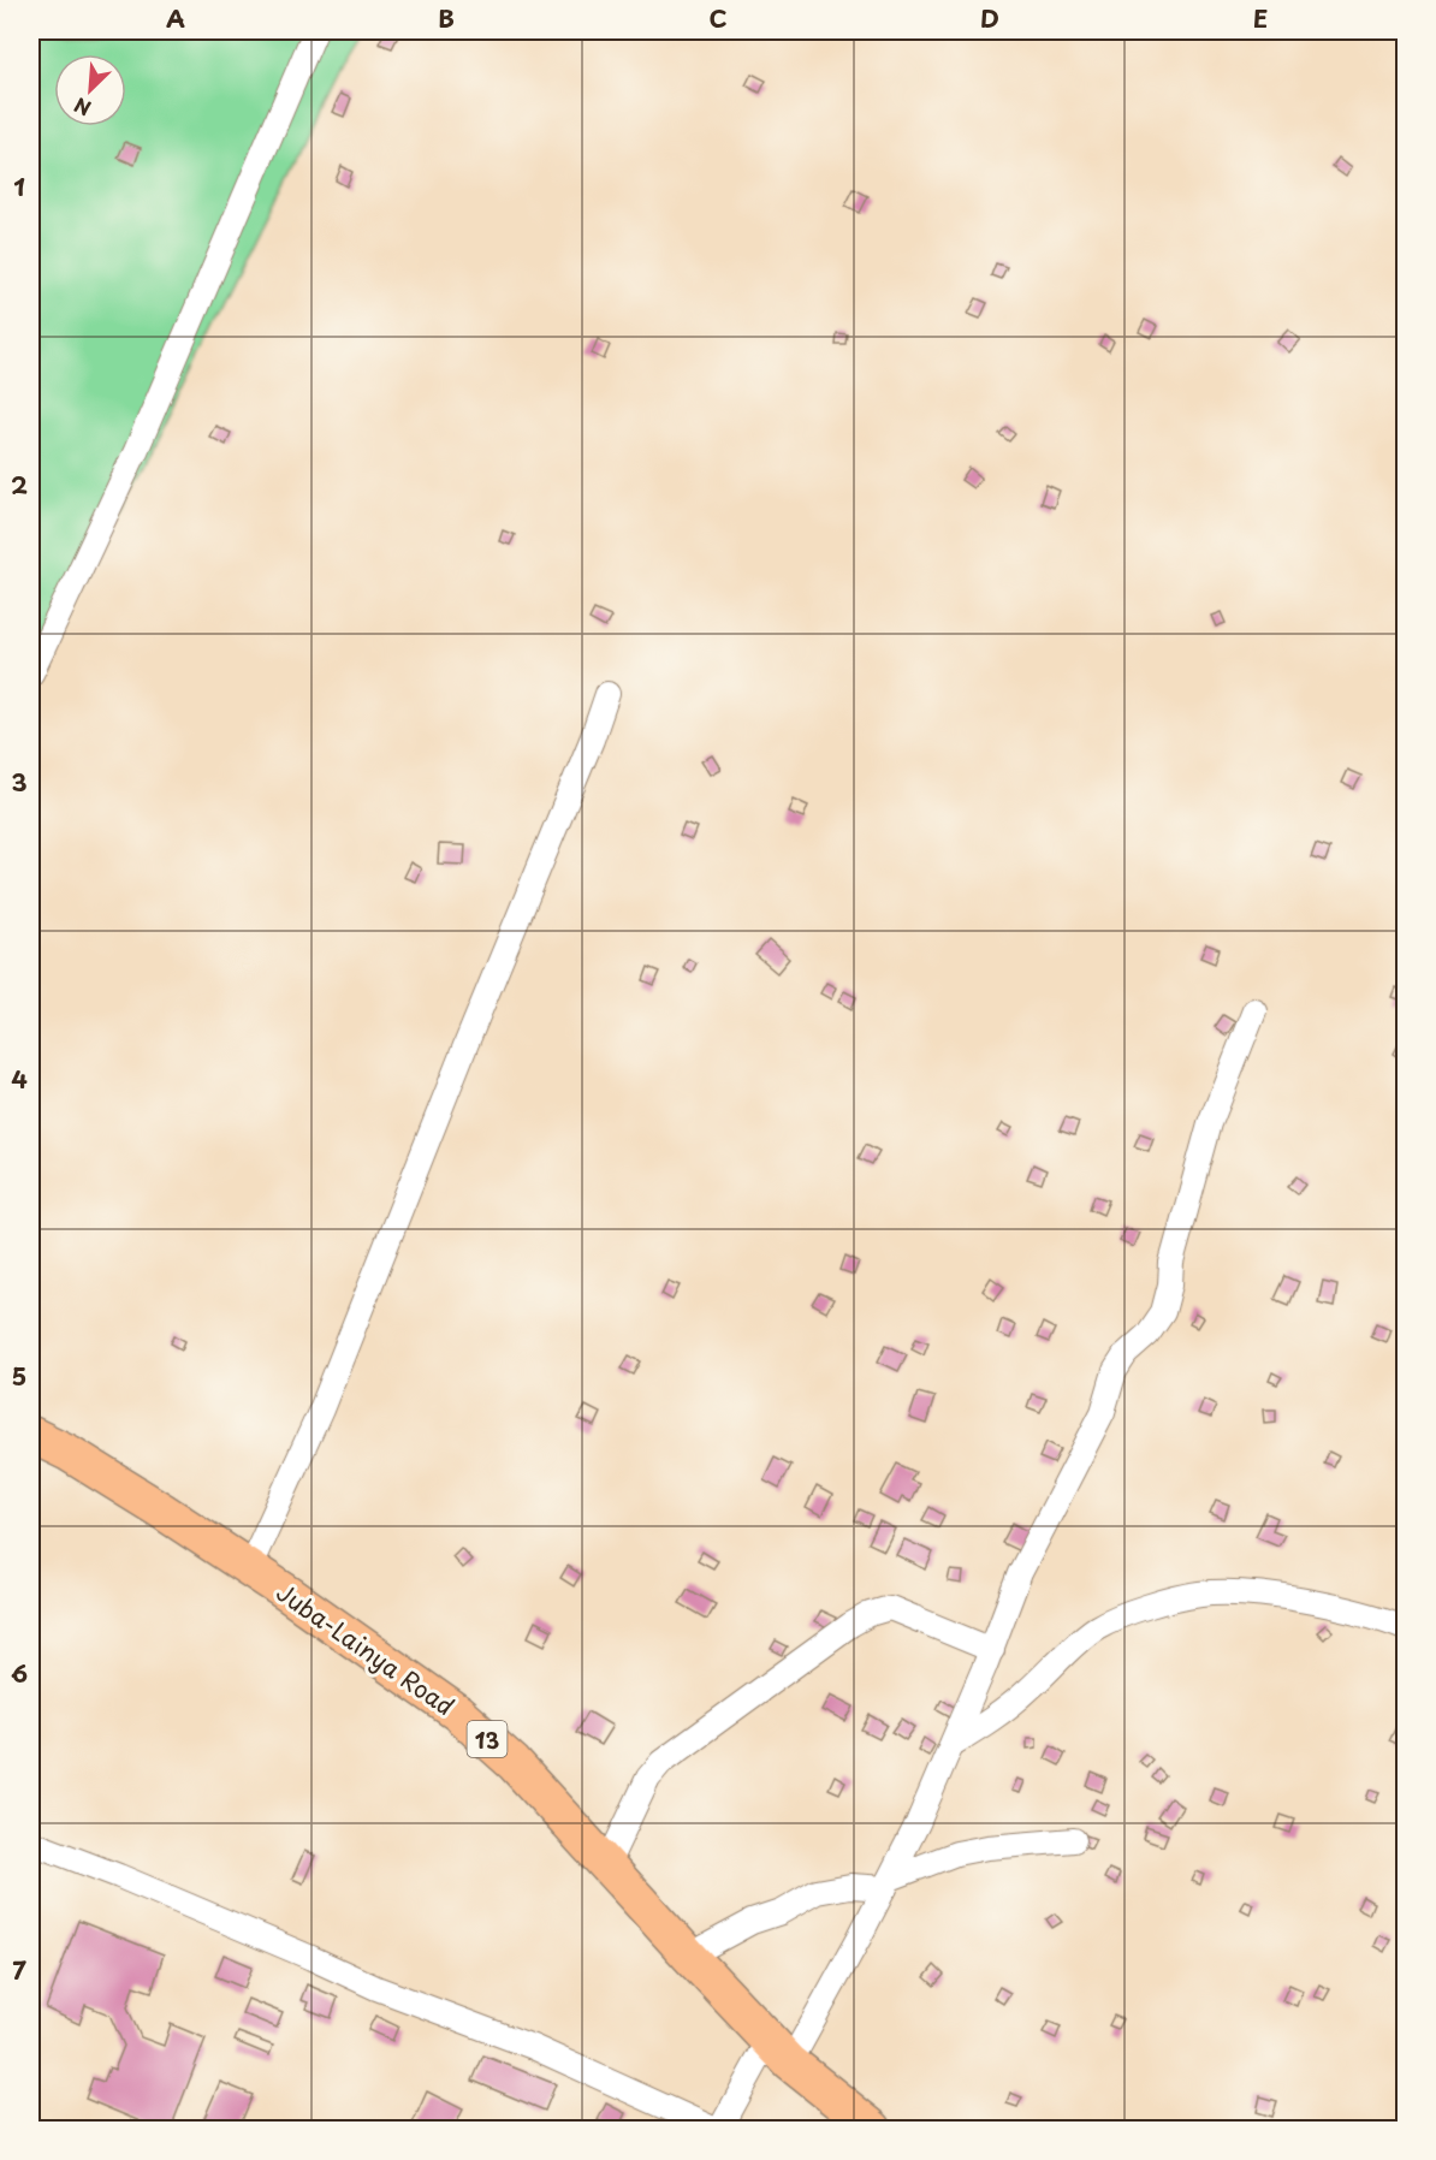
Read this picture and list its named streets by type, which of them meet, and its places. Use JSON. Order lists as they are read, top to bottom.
{
  "streets": {
    "main road": ["Juba-Lainya Road", "13"]
  },
  "north": "bottom left",
  "grid": {
    "columns": [
      "A",
      "B",
      "C",
      "D",
      "E"
    ],
    "rows": [
      "1",
      "2",
      "3",
      "4",
      "5",
      "6",
      "7"
    ]
  }
}
